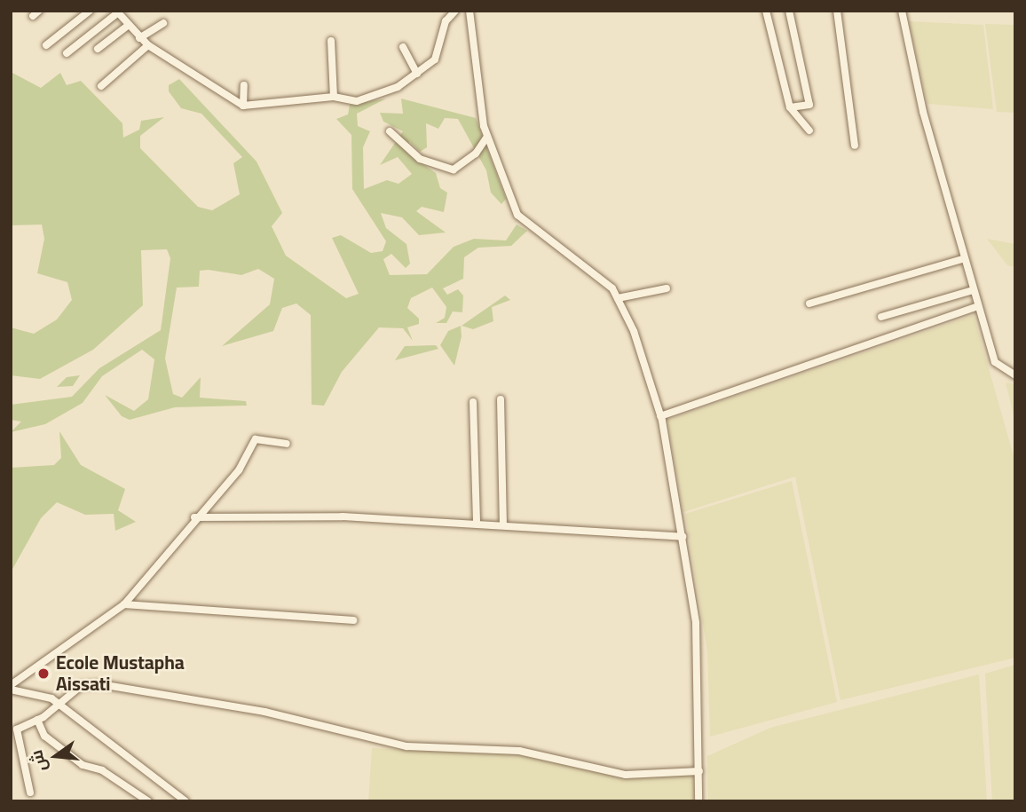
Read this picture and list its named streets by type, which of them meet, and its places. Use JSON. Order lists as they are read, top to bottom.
{
  "places": ["Ecole Mustapha Aissati"],
  "north": "left"
}
